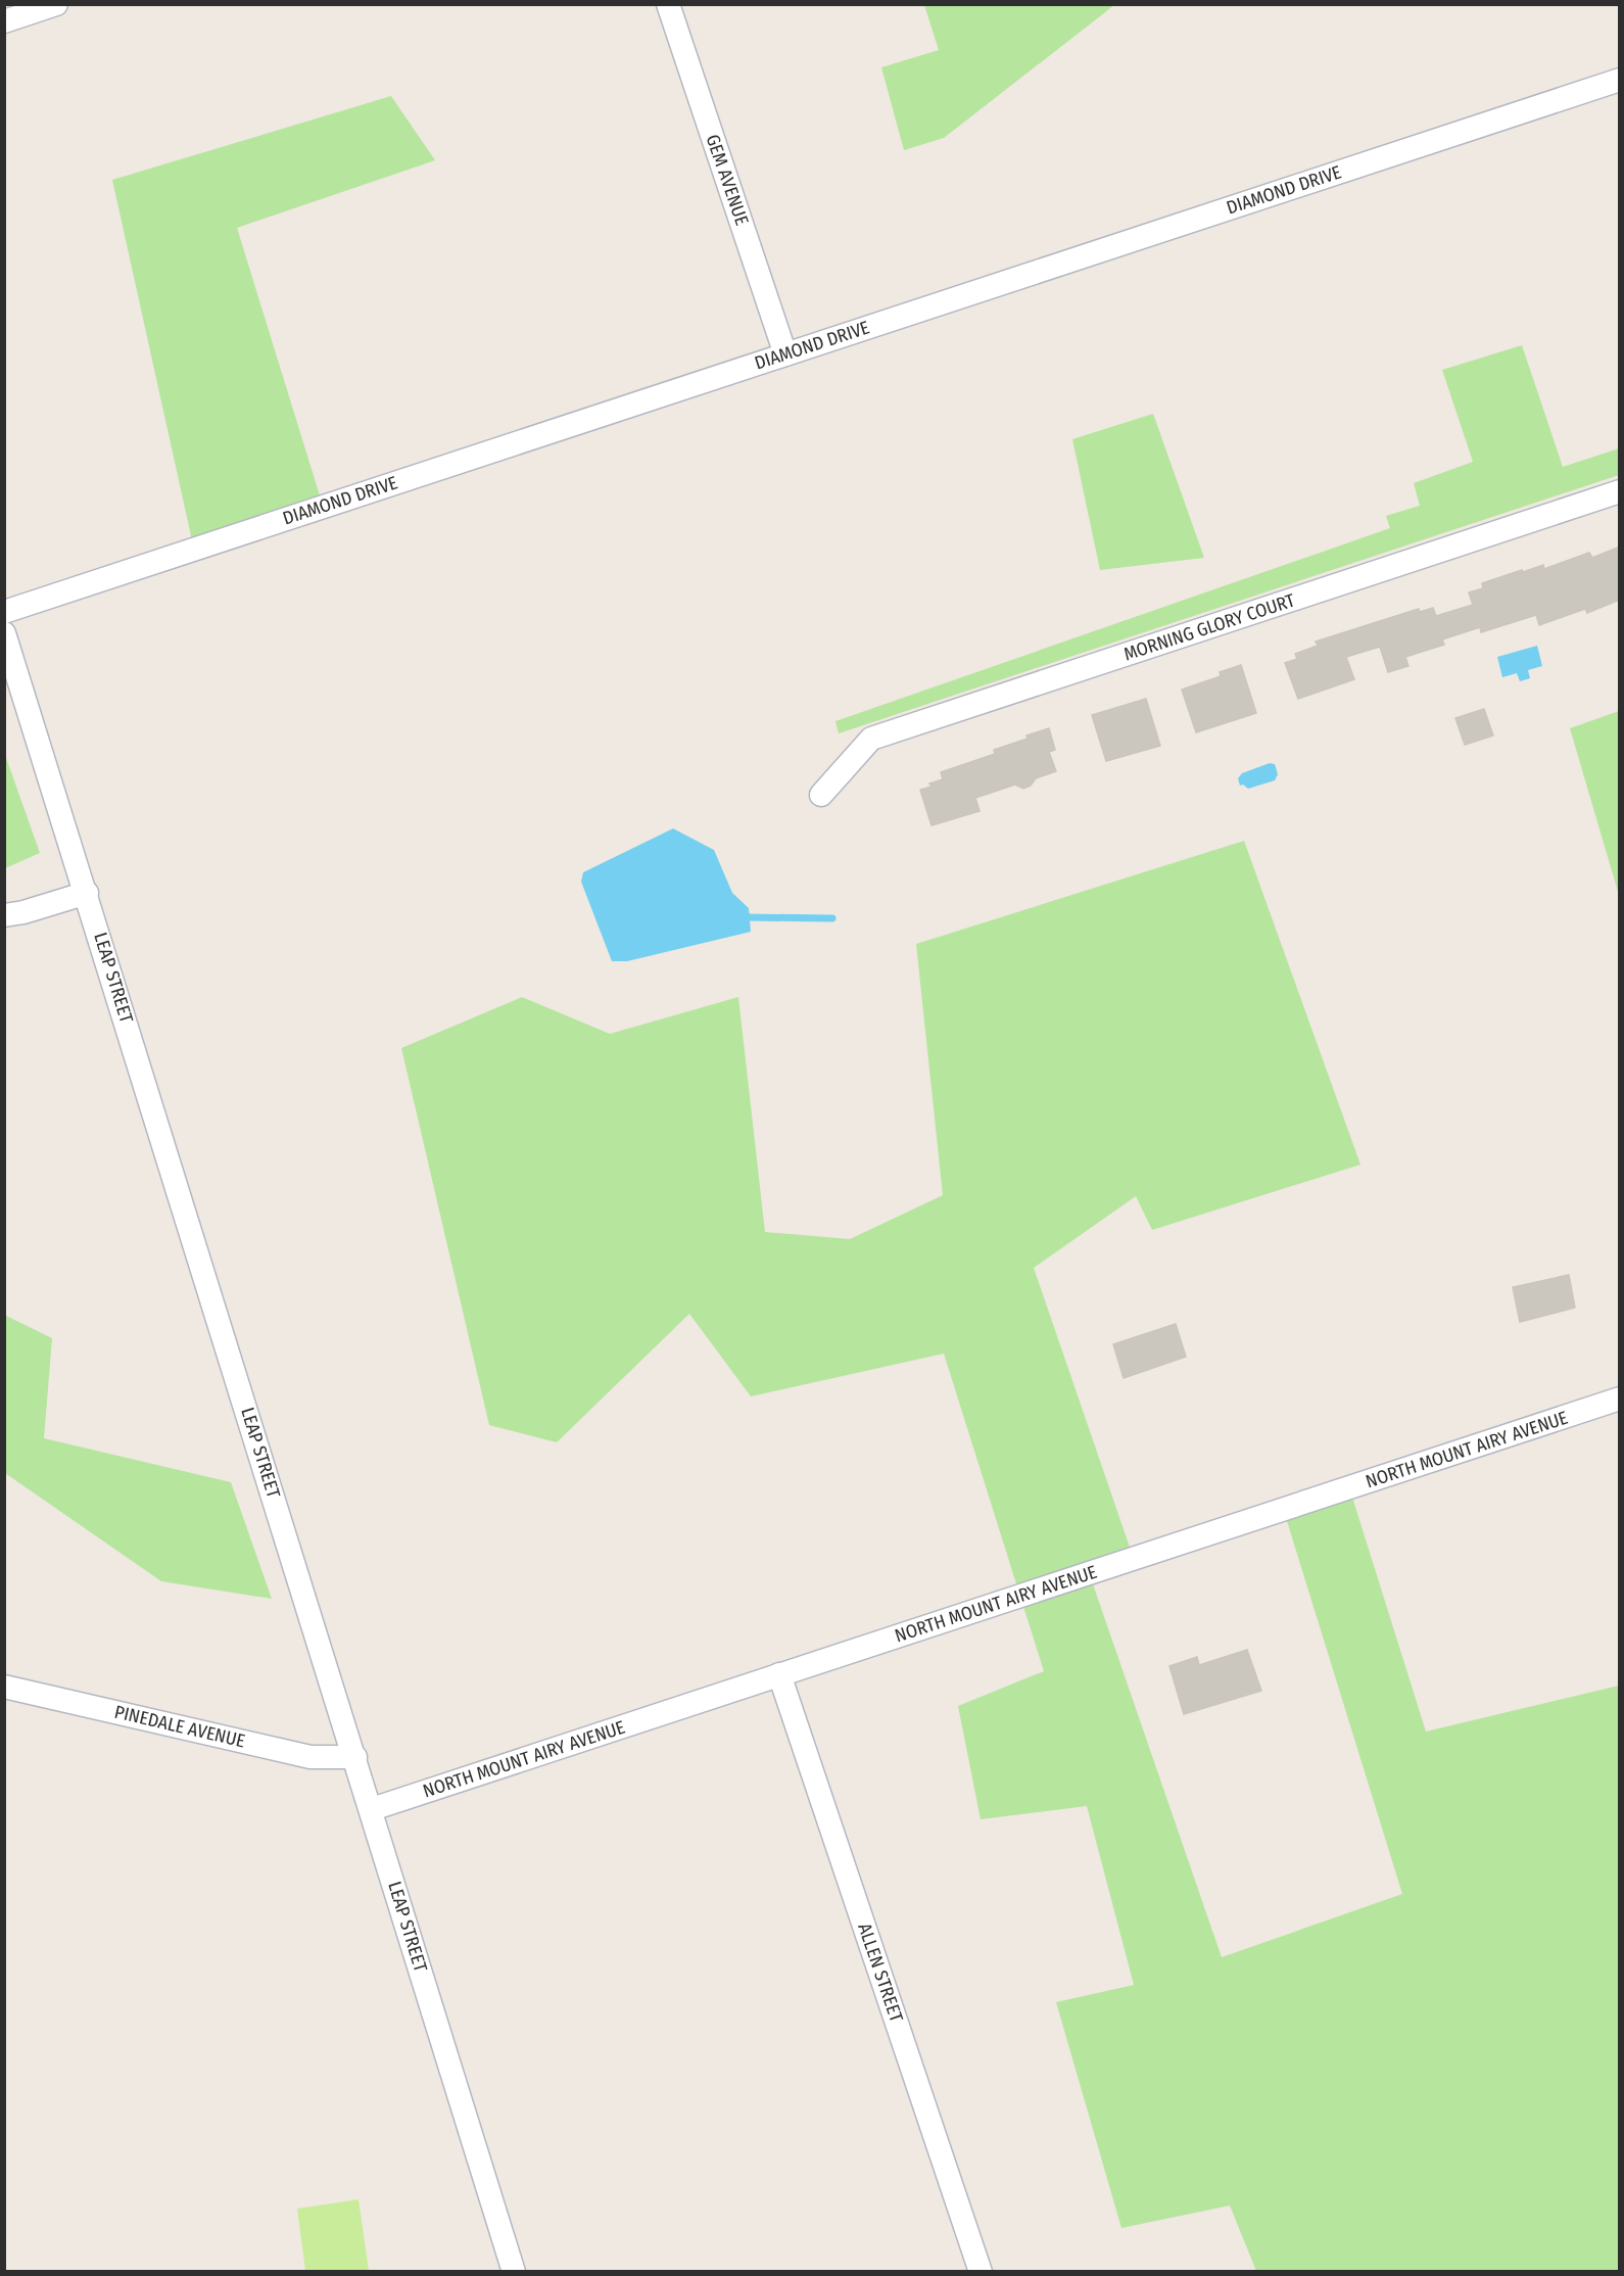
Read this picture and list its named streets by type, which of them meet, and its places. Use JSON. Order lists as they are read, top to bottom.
{
  "streets": {
    "street": [
      "GEM AVENUE",
      "DIAMOND DRIVE",
      "MORNING GLORY COURT",
      "LEAP STREET",
      "NORTH MOUNT AIRY AVENUE",
      "PINEDALE AVENUE",
      "ALLEN STREET"
    ]
  },
  "crossings": [
    ["GEM AVENUE", "DIAMOND DRIVE"],
    ["LEAP STREET", "NORTH MOUNT AIRY AVENUE"],
    ["LEAP STREET", "PINEDALE AVENUE"],
    ["NORTH MOUNT AIRY AVENUE", "ALLEN STREET"]
  ]
}
